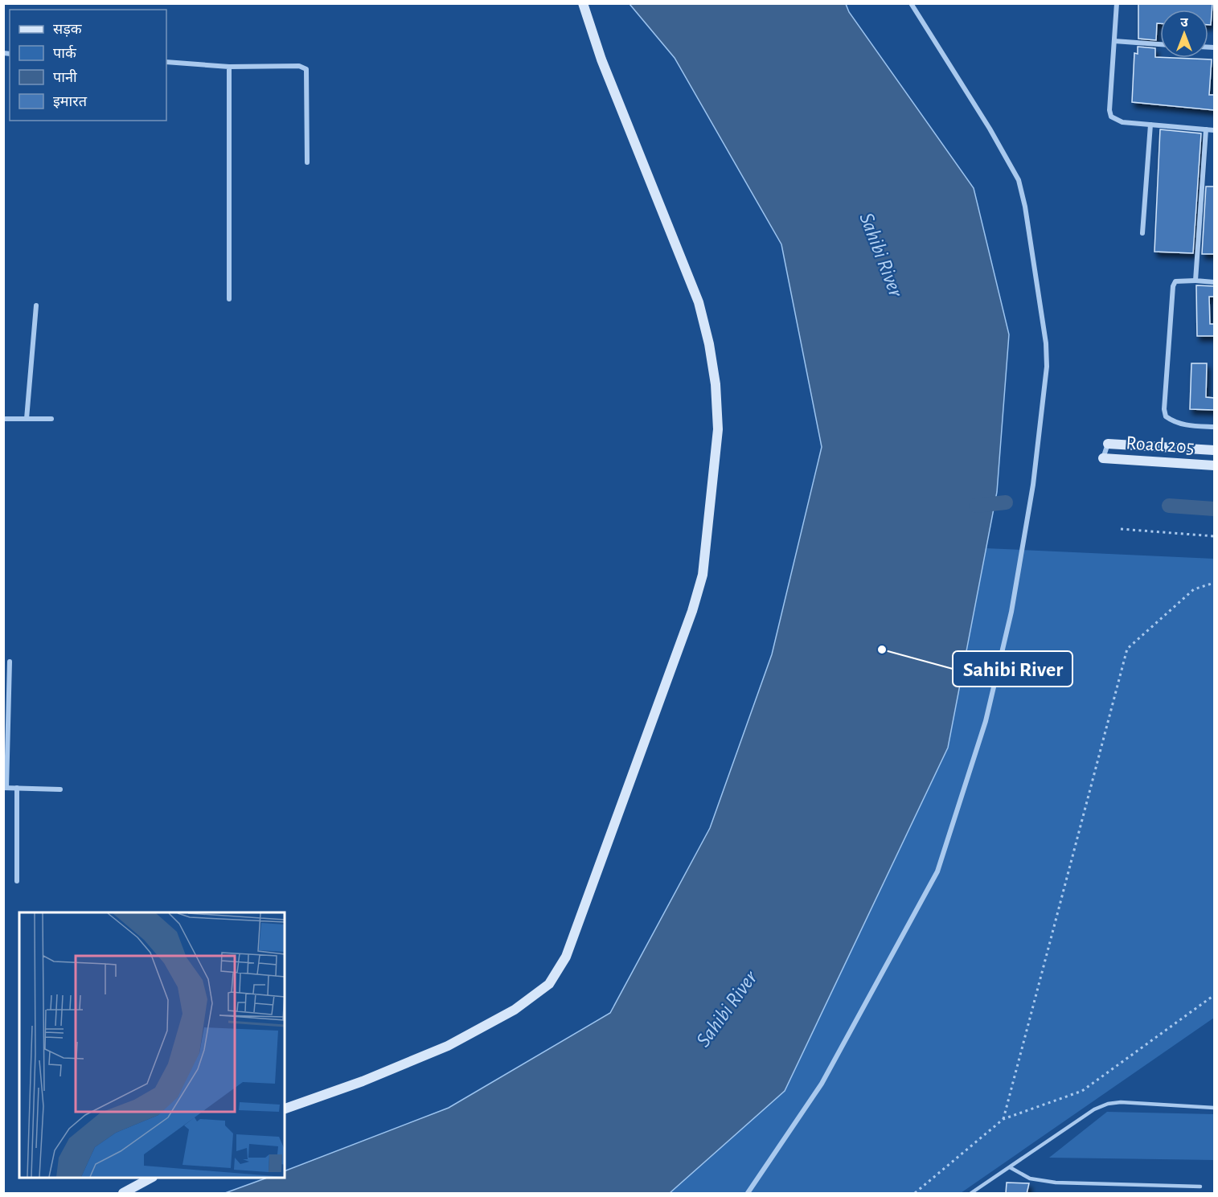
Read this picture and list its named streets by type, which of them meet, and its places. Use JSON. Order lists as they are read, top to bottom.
{
  "streets": {
    "street": ["Road 205"]
  },
  "water": ["Sahibi River"],
  "places": ["Sahibi River"],
  "legend": [
    "सड़क",
    "पार्क",
    "पानी",
    "इमारत"
  ],
  "north": "top"
}
